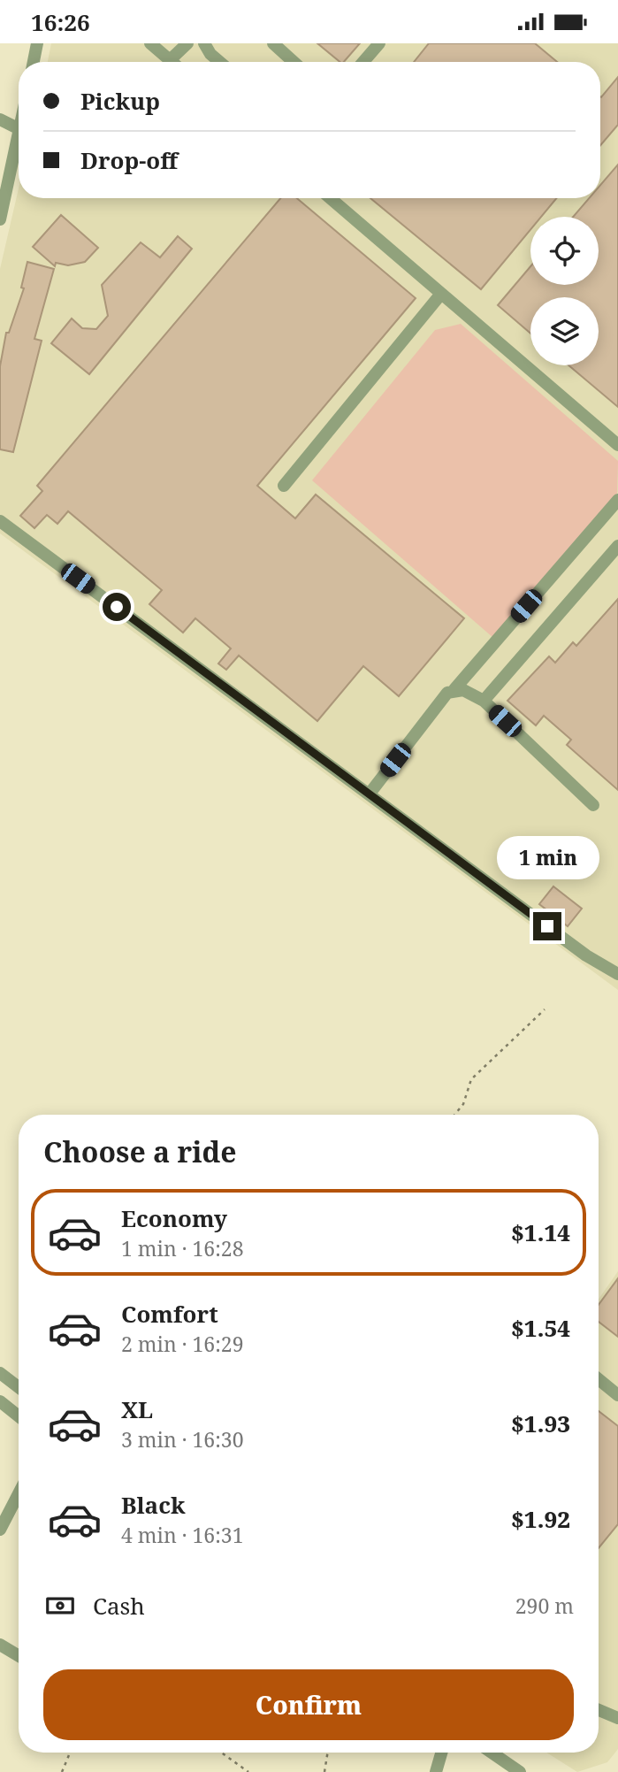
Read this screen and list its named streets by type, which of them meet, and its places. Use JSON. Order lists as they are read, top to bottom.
{
  "page": {
    "status": "16:26",
    "banner": ["Pickup", "Drop-off"],
    "bubble": "1 min",
    "heading": "Choose a ride",
    "list": [
      {
        "name": "Economy",
        "note": "1 min · 16:28",
        "value": "$1.14"
      },
      {
        "name": "Comfort",
        "note": "2 min · 16:29",
        "value": "$1.54"
      },
      {
        "name": "XL",
        "note": "3 min · 16:30",
        "value": "$1.93"
      },
      {
        "name": "Black",
        "note": "4 min · 16:31",
        "value": "$1.92"
      }
    ],
    "pay": ["Cash", "290 m"],
    "buttons": "Confirm"
  }
}
